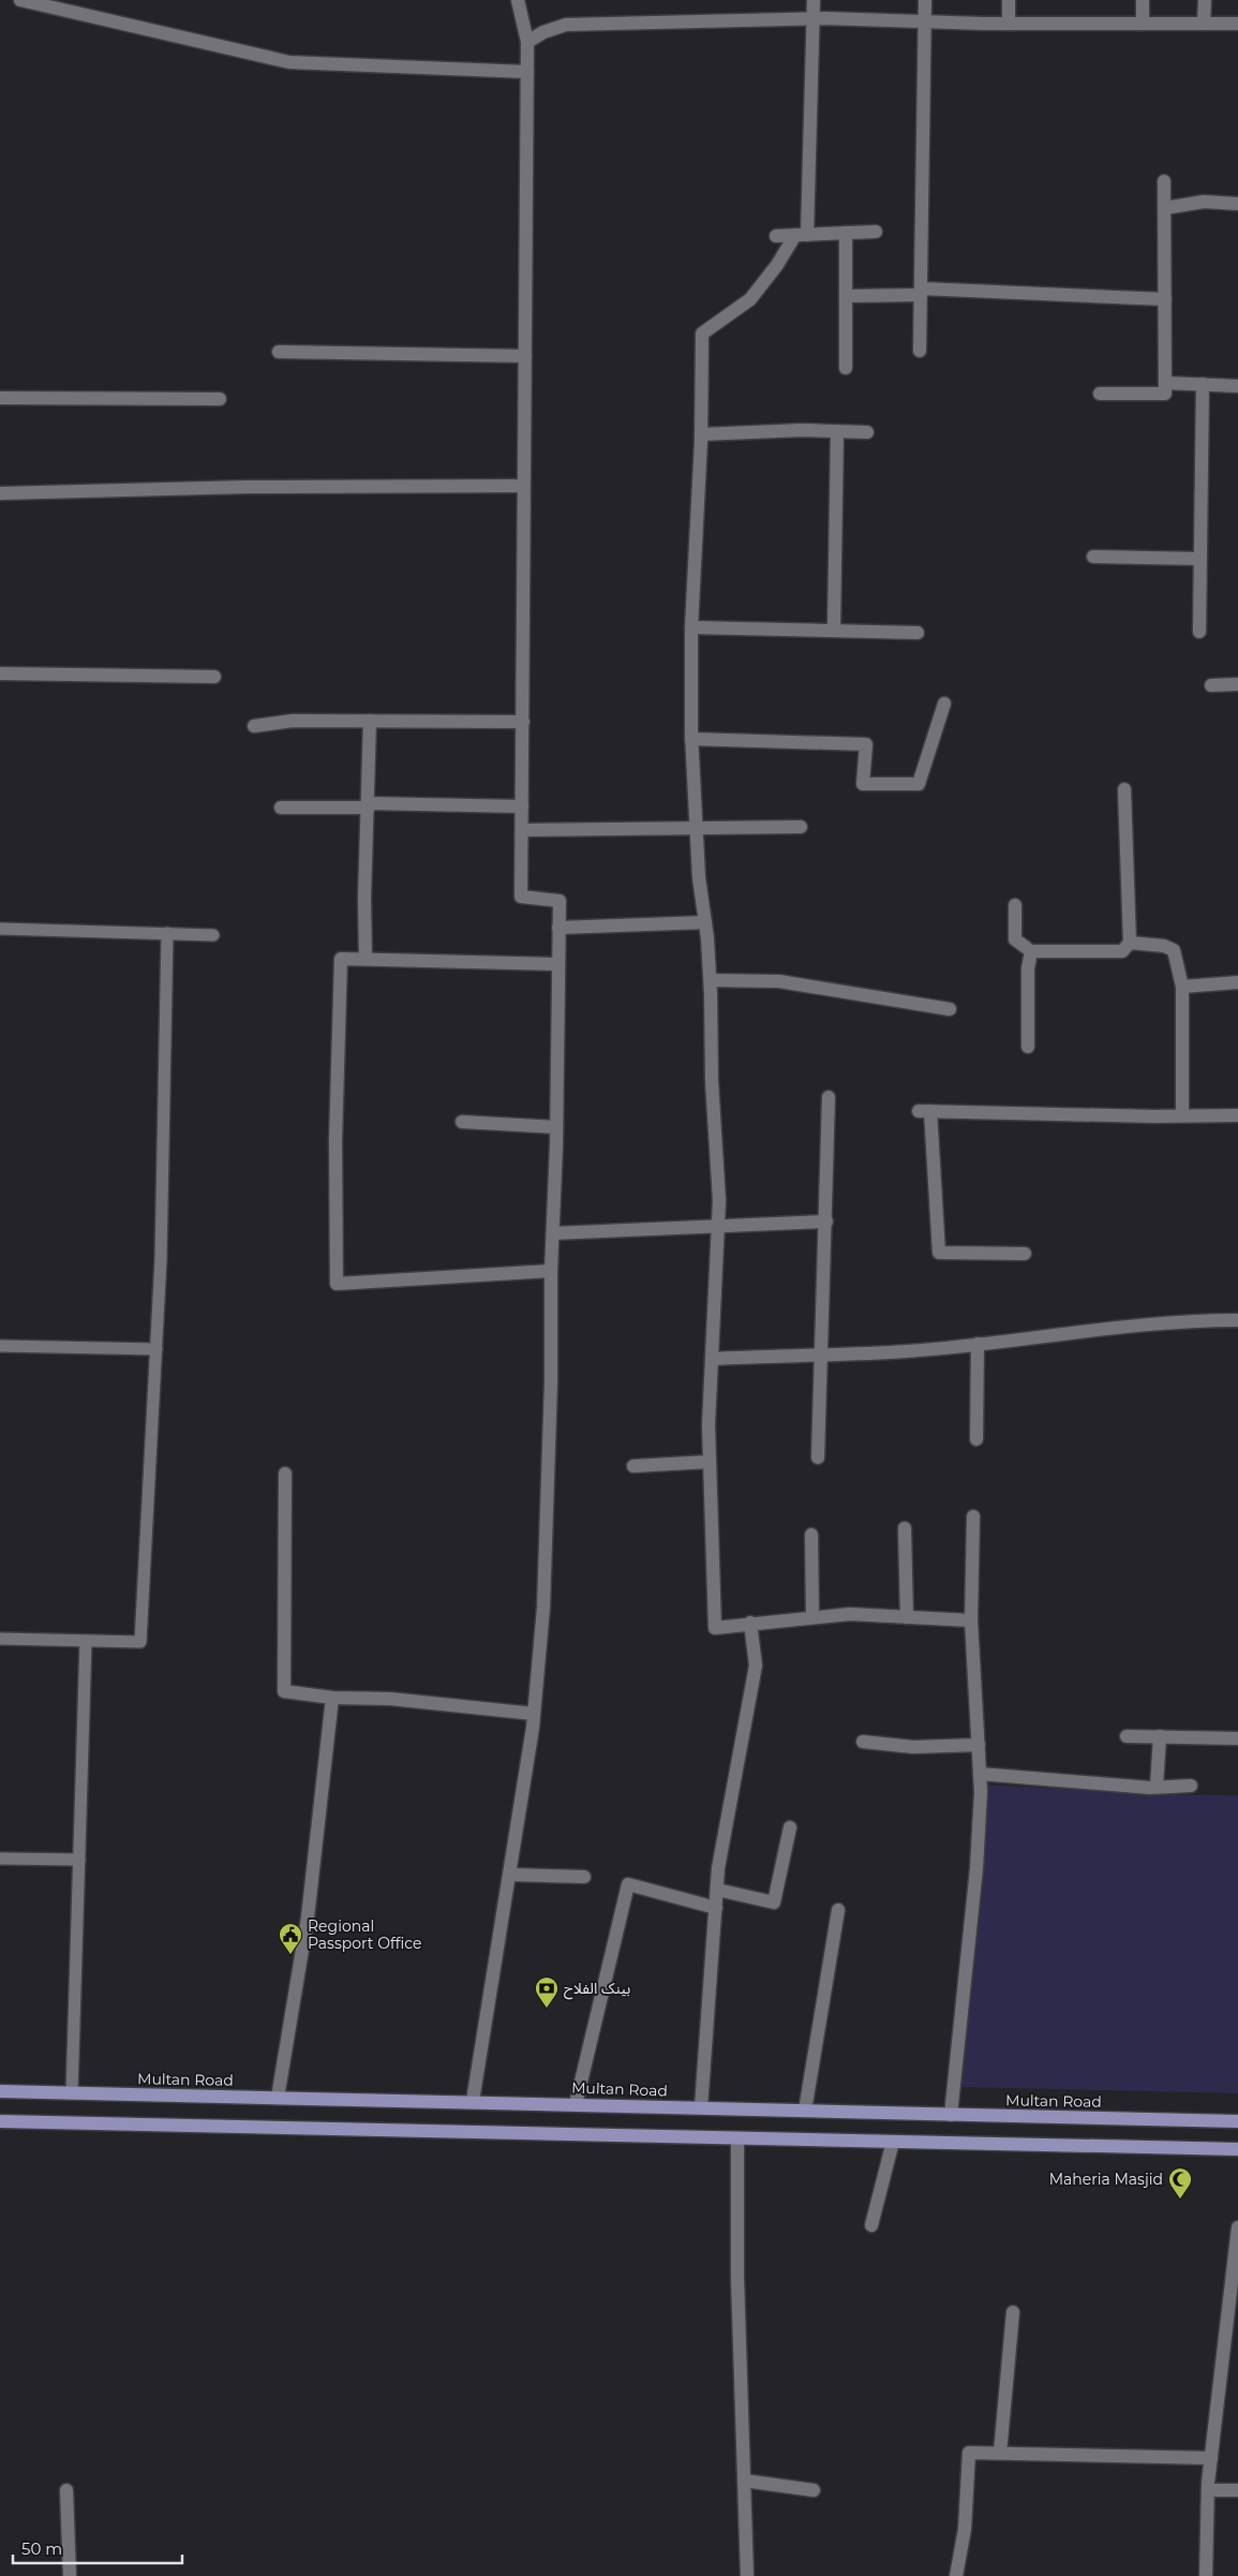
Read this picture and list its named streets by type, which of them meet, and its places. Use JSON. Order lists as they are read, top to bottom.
{
  "streets": {
    "main road": ["Multan Road"]
  },
  "places": {
    "public building": ["Regional Passport Office"],
    "bank": ["بینک الفلاح"],
    "mosque": ["Maheria Masjid"]
  },
  "scale_bar": "50 m"
}
